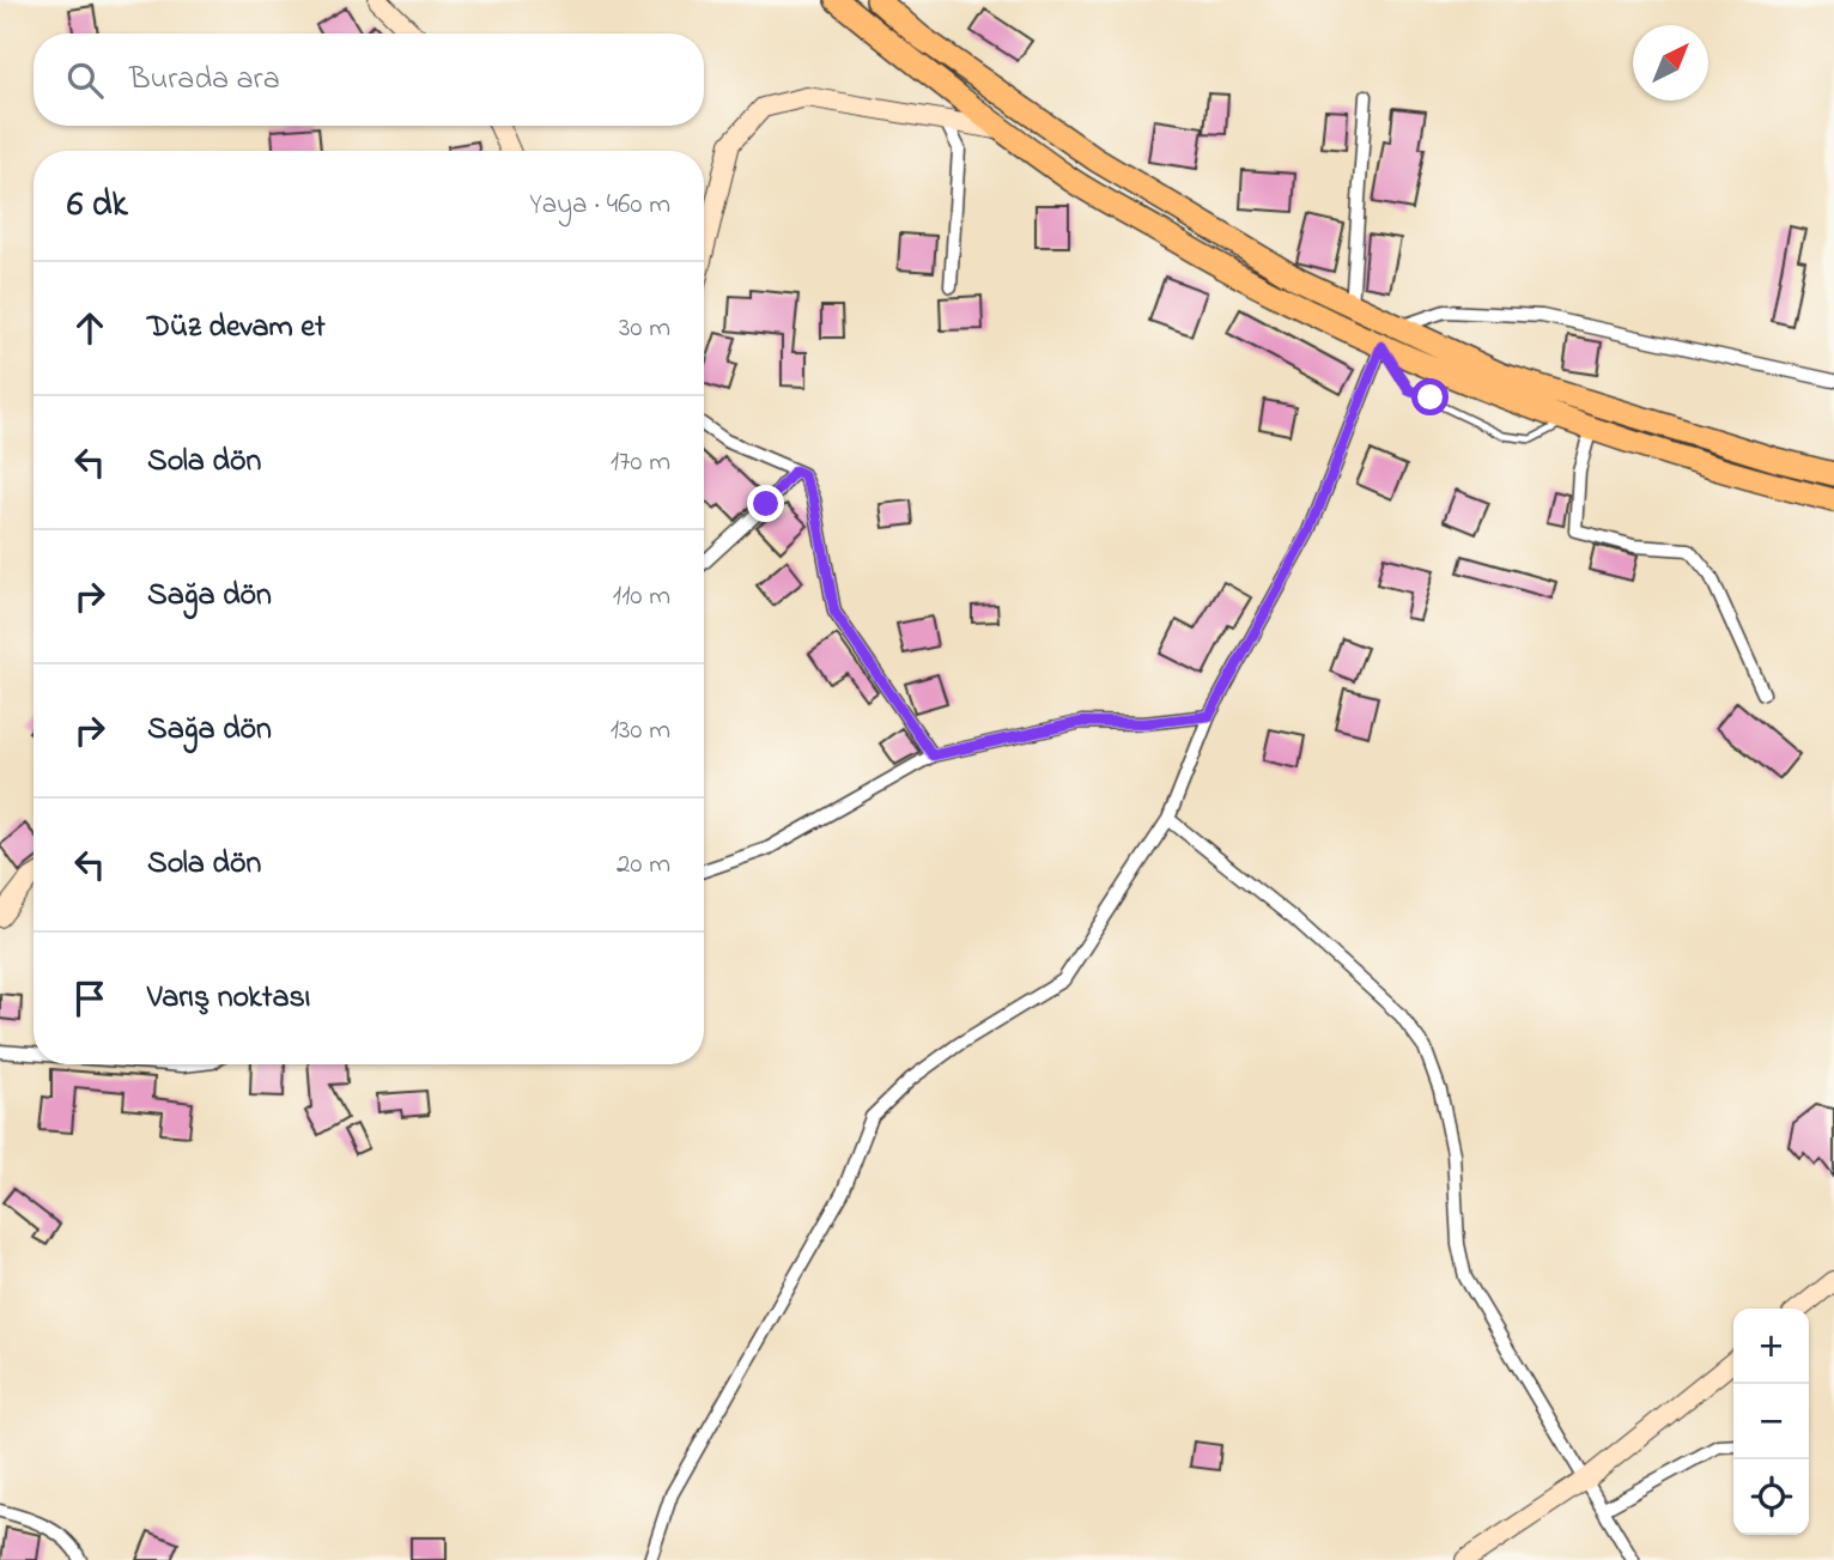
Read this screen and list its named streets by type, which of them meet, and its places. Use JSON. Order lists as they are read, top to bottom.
{
  "north": "top right",
  "page": {
    "search": "Burada ara",
    "heading": ["6 dk", "Yaya · 460 m"],
    "list": [
      ["Düz devam et", "30 m"],
      ["Sola dön", "170 m"],
      ["Sağa dön", "110 m"],
      ["Sağa dön", "130 m"],
      ["Sola dön", "20 m"],
      "Varış noktası"
    ],
    "map_buttons": ["+", "−"]
  }
}
